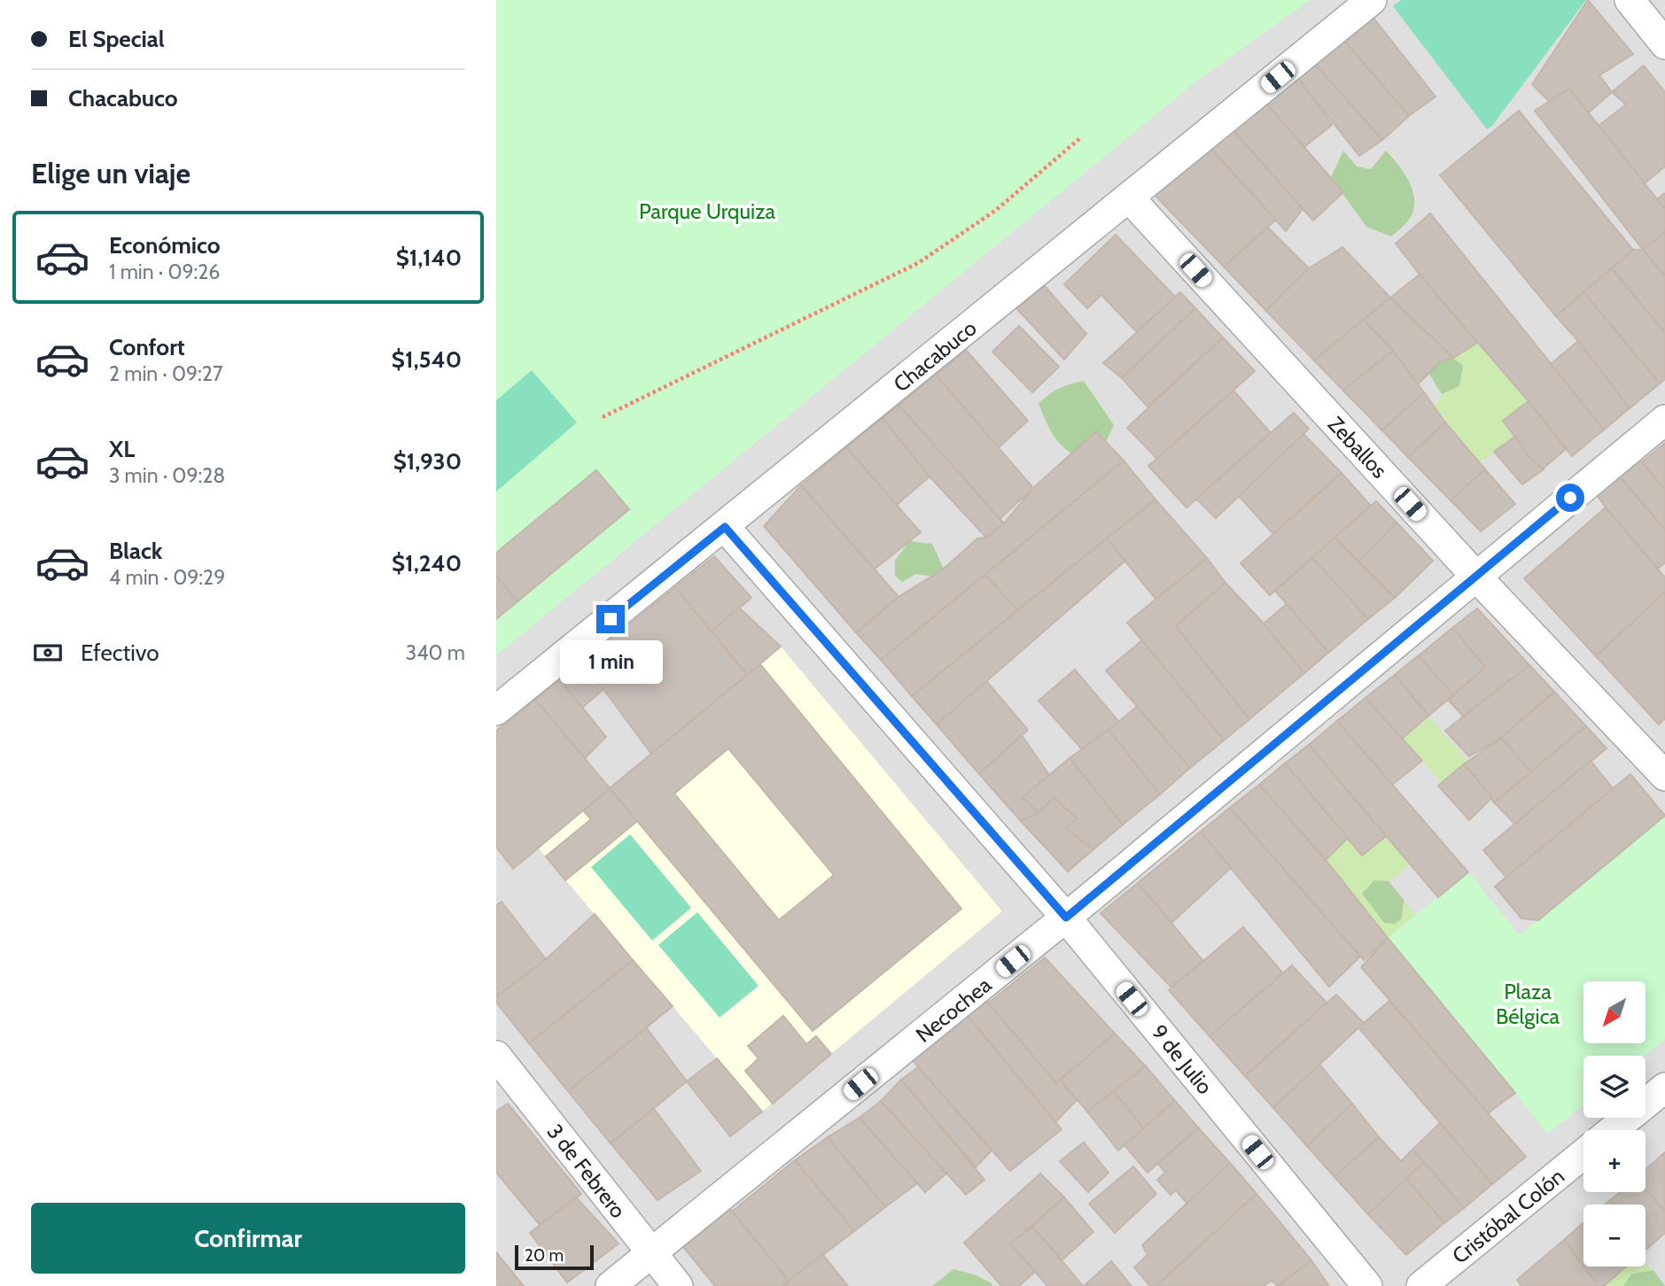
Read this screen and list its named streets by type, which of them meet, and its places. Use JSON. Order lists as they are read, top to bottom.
{
  "streets": {
    "street": [
      "Chacabuco",
      "Zeballos",
      "Necochea",
      "9 de Julio",
      "3 de Febrero",
      "Cristóbal Colón"
    ]
  },
  "crossings": [
    ["Chacabuco", "Zeballos"],
    ["Chacabuco", "9 de Julio"],
    ["Zeballos", "Necochea"],
    ["Necochea", "9 de Julio"],
    ["Necochea", "3 de Febrero"]
  ],
  "parks": ["Parque Urquiza", "Plaza Bélgica"],
  "scale_bar": "20 m",
  "north": "bottom left",
  "page": {
    "banner": ["El Special", "Chacabuco"],
    "heading": "Elige un viaje",
    "list": [
      {
        "name": "Económico",
        "note": "1 min · 09:26",
        "value": "$1,140"
      },
      {
        "name": "Confort",
        "note": "2 min · 09:27",
        "value": "$1,540"
      },
      {
        "name": "XL",
        "note": "3 min · 09:28",
        "value": "$1,930"
      },
      {
        "name": "Black",
        "note": "4 min · 09:29",
        "value": "$1,240"
      }
    ],
    "pay": ["Efectivo", "340 m"],
    "bubble": "1 min",
    "map_buttons": ["+", "−"],
    "buttons": "Confirmar",
    "scale": "20 m"
  }
}
